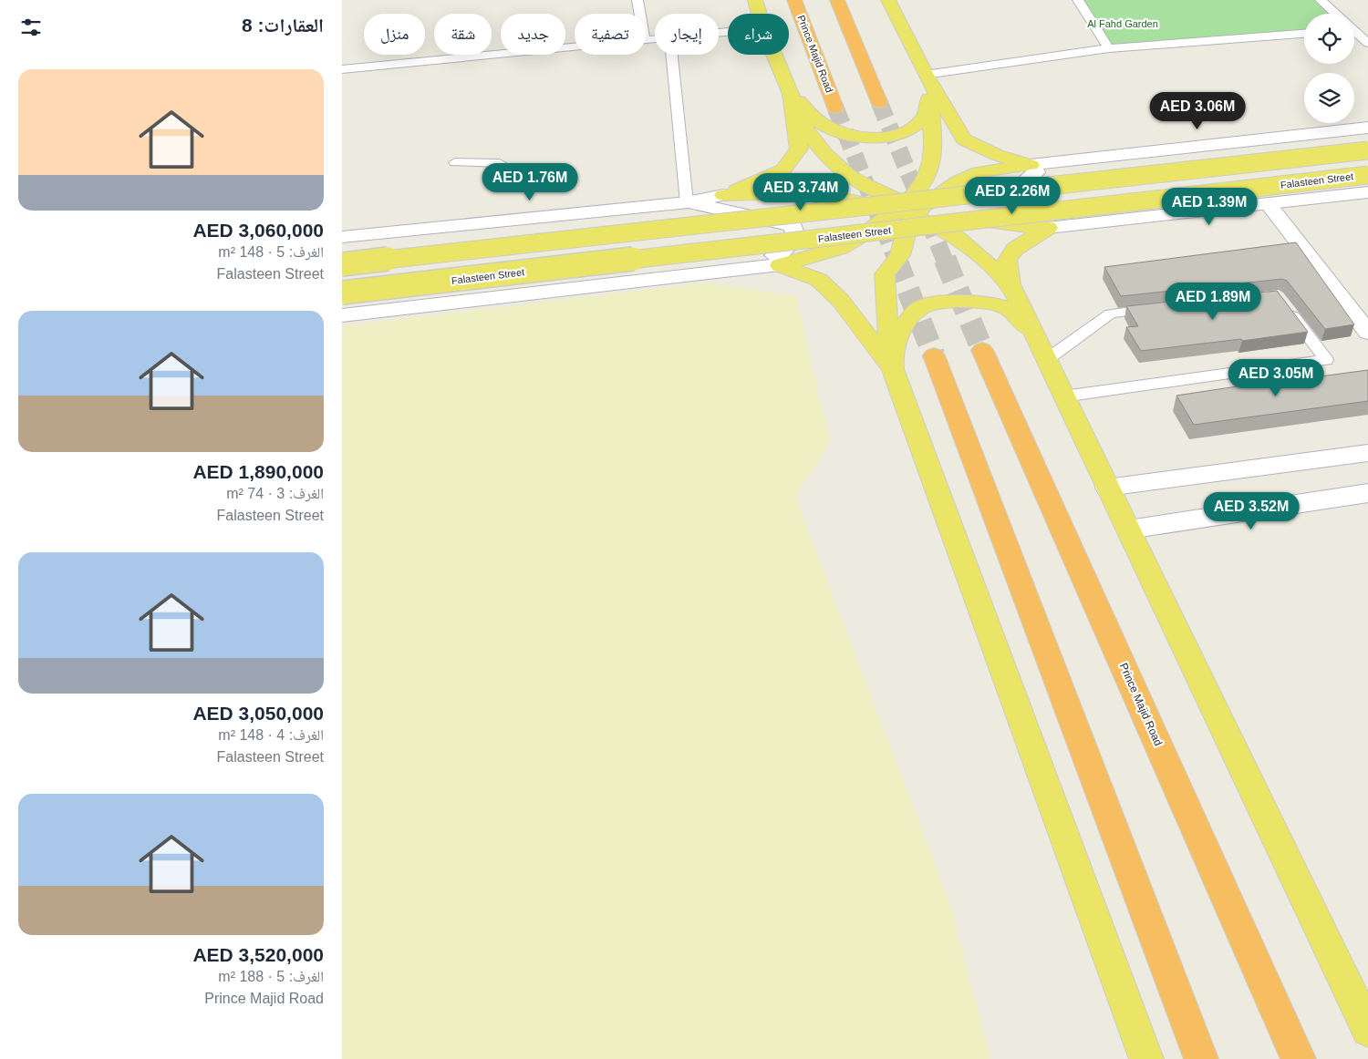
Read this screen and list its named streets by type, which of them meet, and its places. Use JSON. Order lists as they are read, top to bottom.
{
  "streets": {
    "highway": ["Prince Majid Road"],
    "main road": ["Falasteen Street"]
  },
  "parks": ["Al Fahd Garden"],
  "page": {
    "heading": "العقارات: 8",
    "chip": [
      "شراء",
      "إيجار",
      "تصفية",
      "جديد",
      "شقة",
      "منزل"
    ],
    "list": [
      {
        "name": "AED 3,060,000",
        "note": "الغرف: 5 · 148 m² · Falasteen Street"
      },
      {
        "name": "AED 1,890,000",
        "note": "الغرف: 3 · 74 m² · Falasteen Street"
      },
      {
        "name": "AED 3,050,000",
        "note": "الغرف: 4 · 148 m² · Falasteen Street"
      },
      {
        "name": "AED 3,520,000",
        "note": "الغرف: 5 · 188 m² · Prince Majid Road"
      }
    ],
    "price": [
      "AED 3.06M",
      "AED 1.76M",
      "AED 3.74M",
      "AED 2.26M",
      "AED 1.39M",
      "AED 1.89M",
      "AED 3.05M",
      "AED 3.52M"
    ]
  }
}
